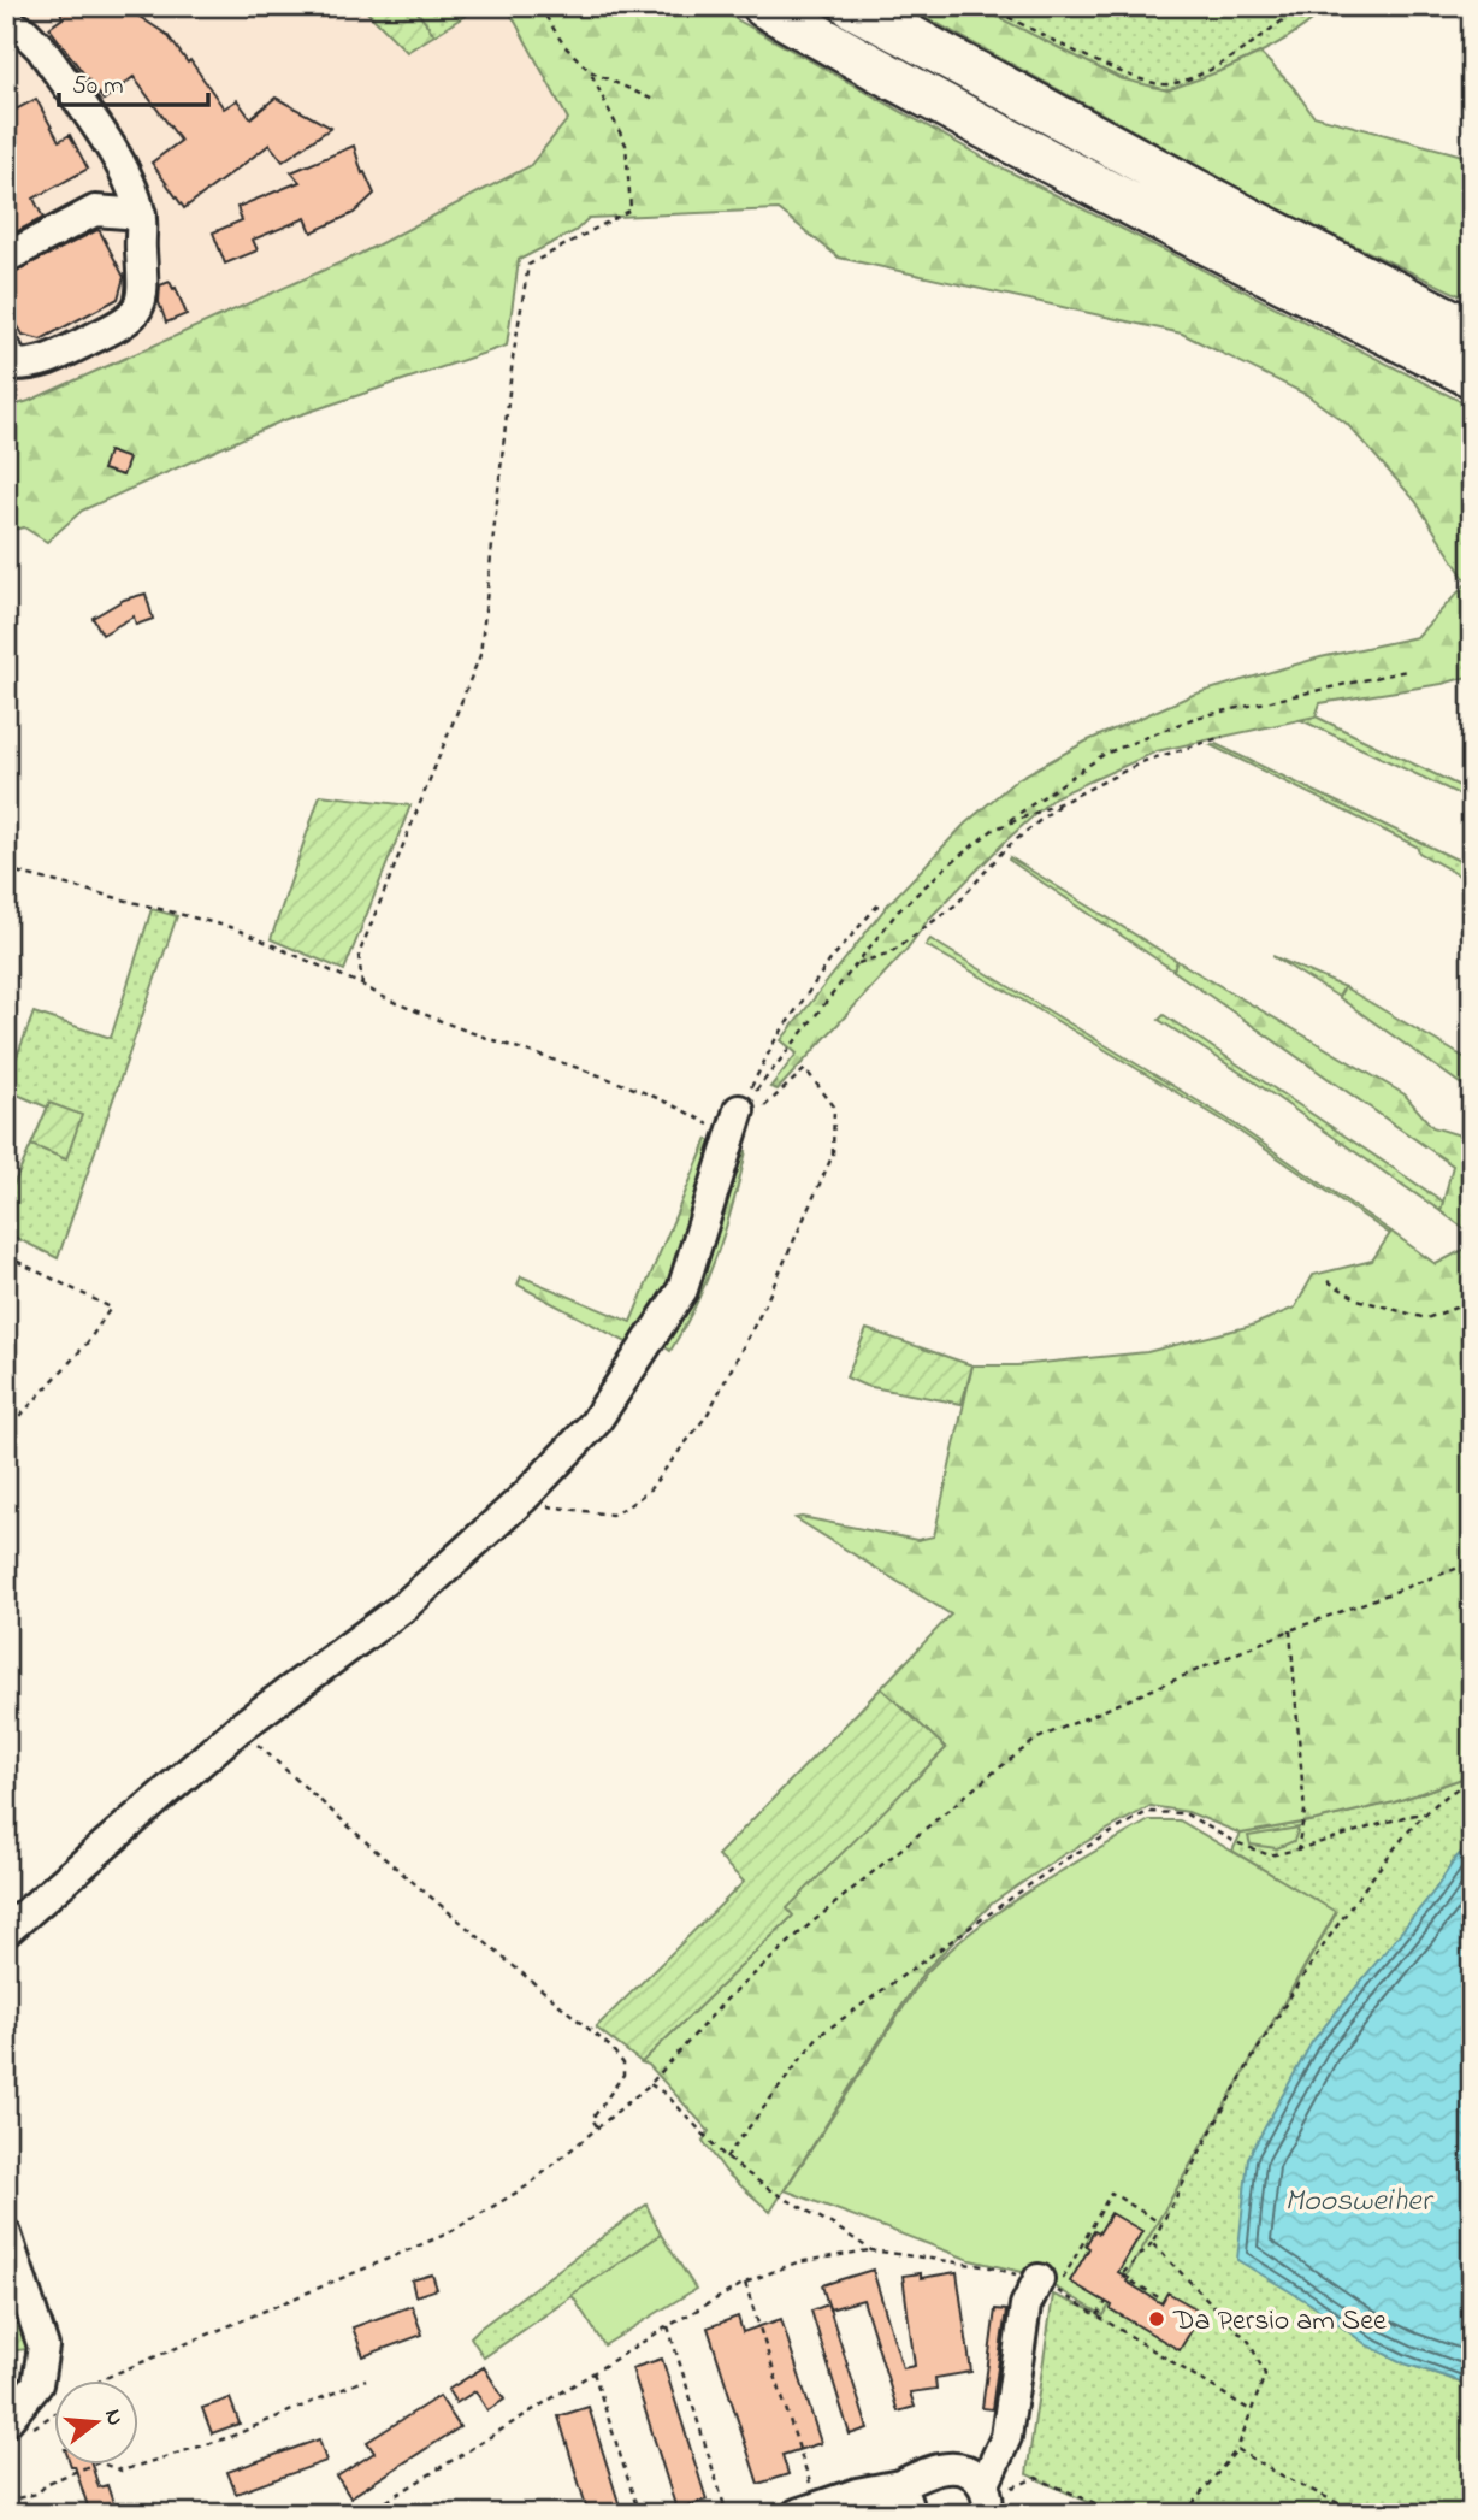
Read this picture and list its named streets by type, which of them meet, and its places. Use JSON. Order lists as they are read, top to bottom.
{
  "water": ["Moosweiher"],
  "places": ["Da Persio am See"],
  "scale_bar": "50 m",
  "north": "right"
}
